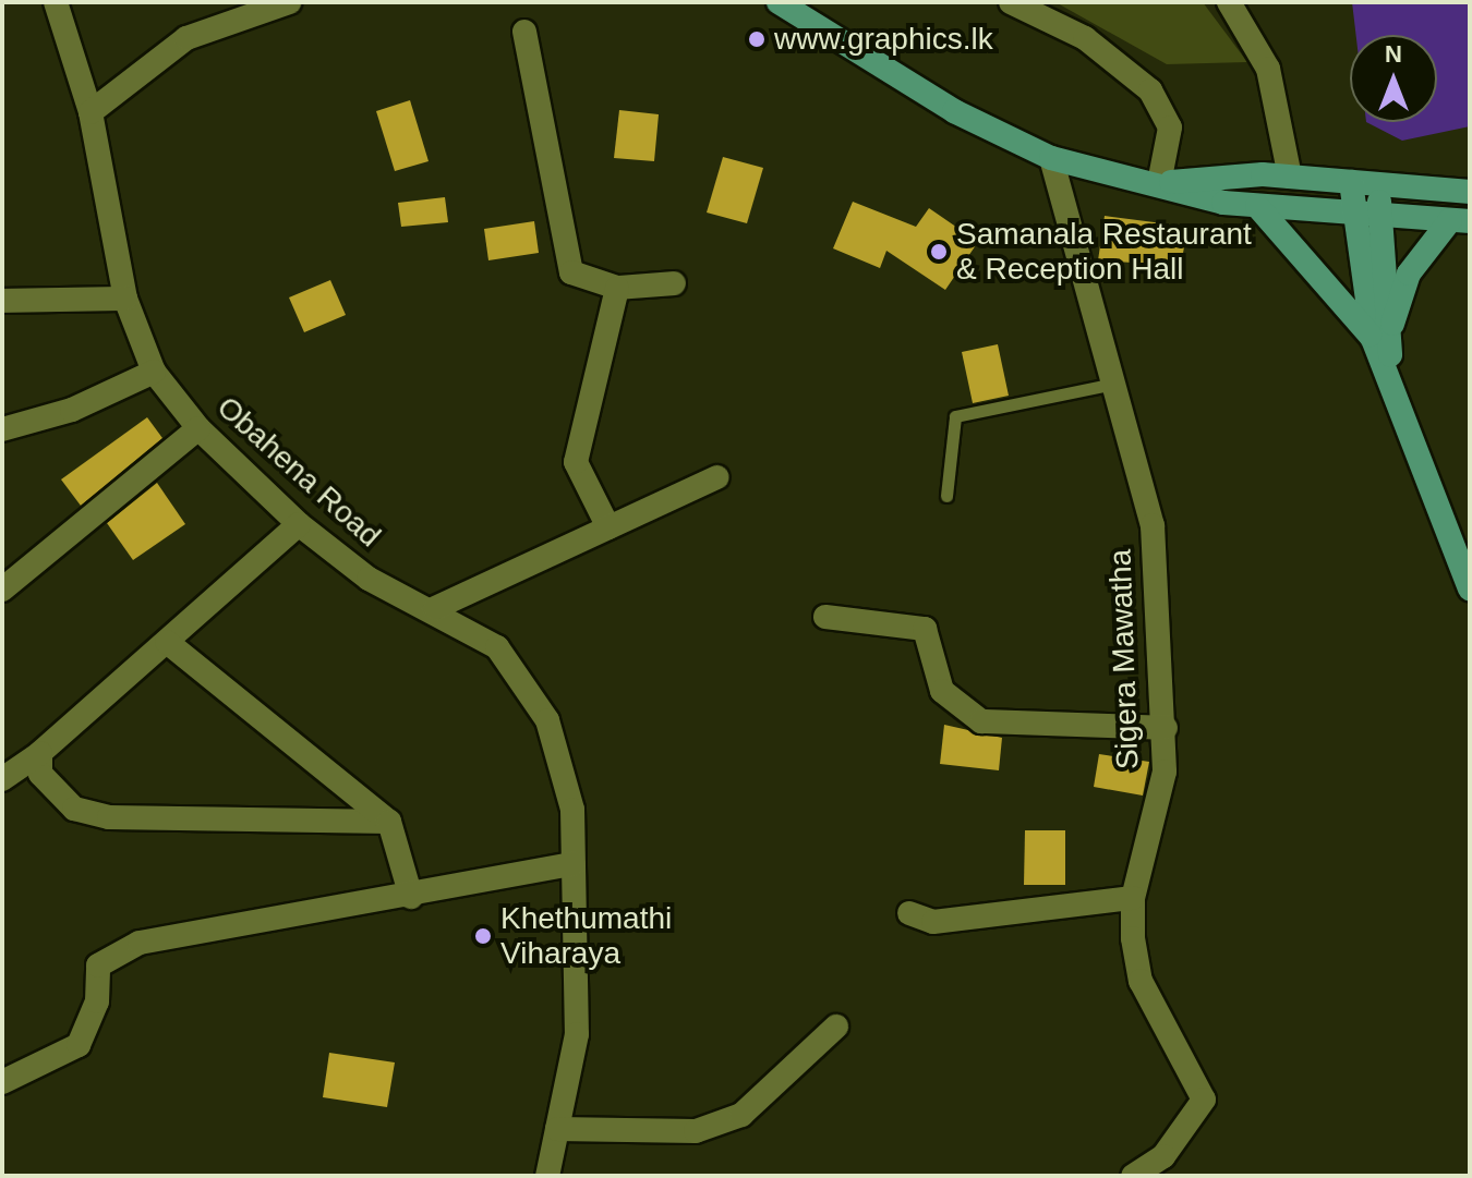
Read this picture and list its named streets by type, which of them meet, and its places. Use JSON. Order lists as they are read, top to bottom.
{
  "streets": {
    "street": ["Obahena Road", "Sigera Mawatha"]
  },
  "places": ["www.graphics.lk", "Samanala Restaurant & Reception Hall", "Khethumathi Viharaya"],
  "north": "top"
}
